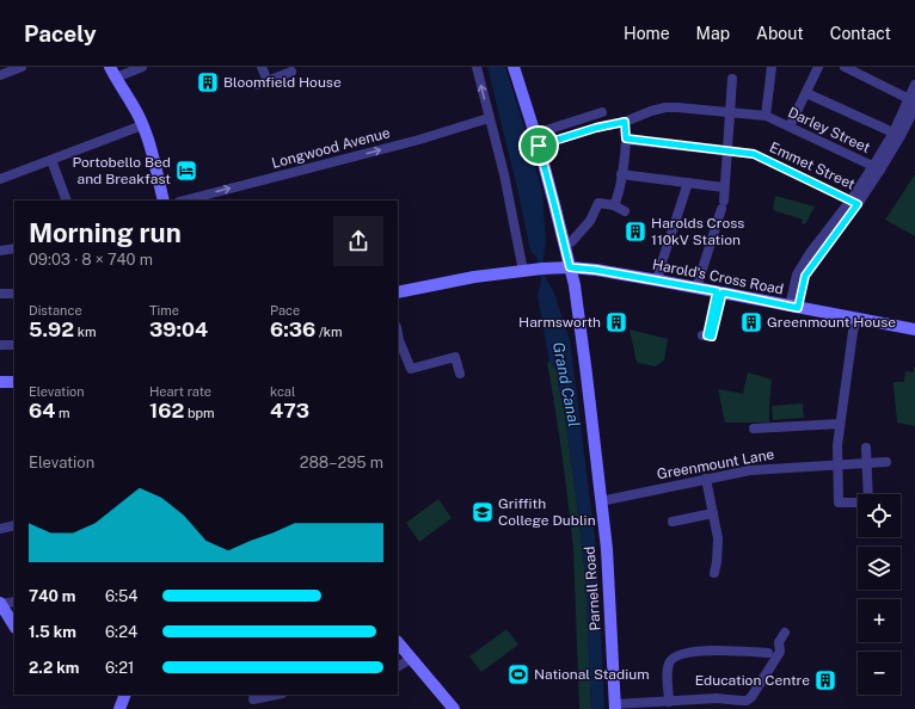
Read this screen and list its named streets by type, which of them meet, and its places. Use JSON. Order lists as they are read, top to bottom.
{
  "streets": {
    "main road": ["Harold's Cross Road", "Parnell Road"],
    "street": [
      "Darley Street",
      "Longwood Avenue",
      "Emmet Street",
      "Greenmount Lane"
    ]
  },
  "crossings": [
    ["Harold's Cross Road", "Parnell Road"],
    ["Greenmount Lane", "Parnell Road"]
  ],
  "one_way": ["Longwood Avenue"],
  "water": ["Grand Canal"],
  "places": {
    "building": [
      "Bloomfield House",
      "Harolds Cross 110kV Station",
      "Harmsworth",
      "Greenmount House",
      "Education Centre"
    ],
    "hotel": ["Portobello Bed and Breakfast"],
    "school or university": ["Griffith College Dublin"],
    "sports": ["National Stadium"]
  },
  "page": {
    "header": "Pacely",
    "nav": [
      "Home",
      "Map",
      "About",
      "Contact"
    ],
    "heading": ["Morning run", "09:03 · 8 × 740 m"],
    "stats": [
      ["Distance", "5.92 km"],
      ["Time", "39:04"],
      ["Pace", "6:36 /km"],
      ["Elevation", "64 m"],
      ["Heart rate", "162 bpm"],
      ["kcal", "473"]
    ],
    "chart": ["Elevation", "288–295 m"],
    "map_buttons": ["+", "−"],
    "list": [
      {
        "name": "740 m",
        "note": "6:54"
      },
      {
        "name": "1.5 km",
        "note": "6:24"
      },
      {
        "name": "2.2 km",
        "note": "6:21"
      }
    ]
  }
}
